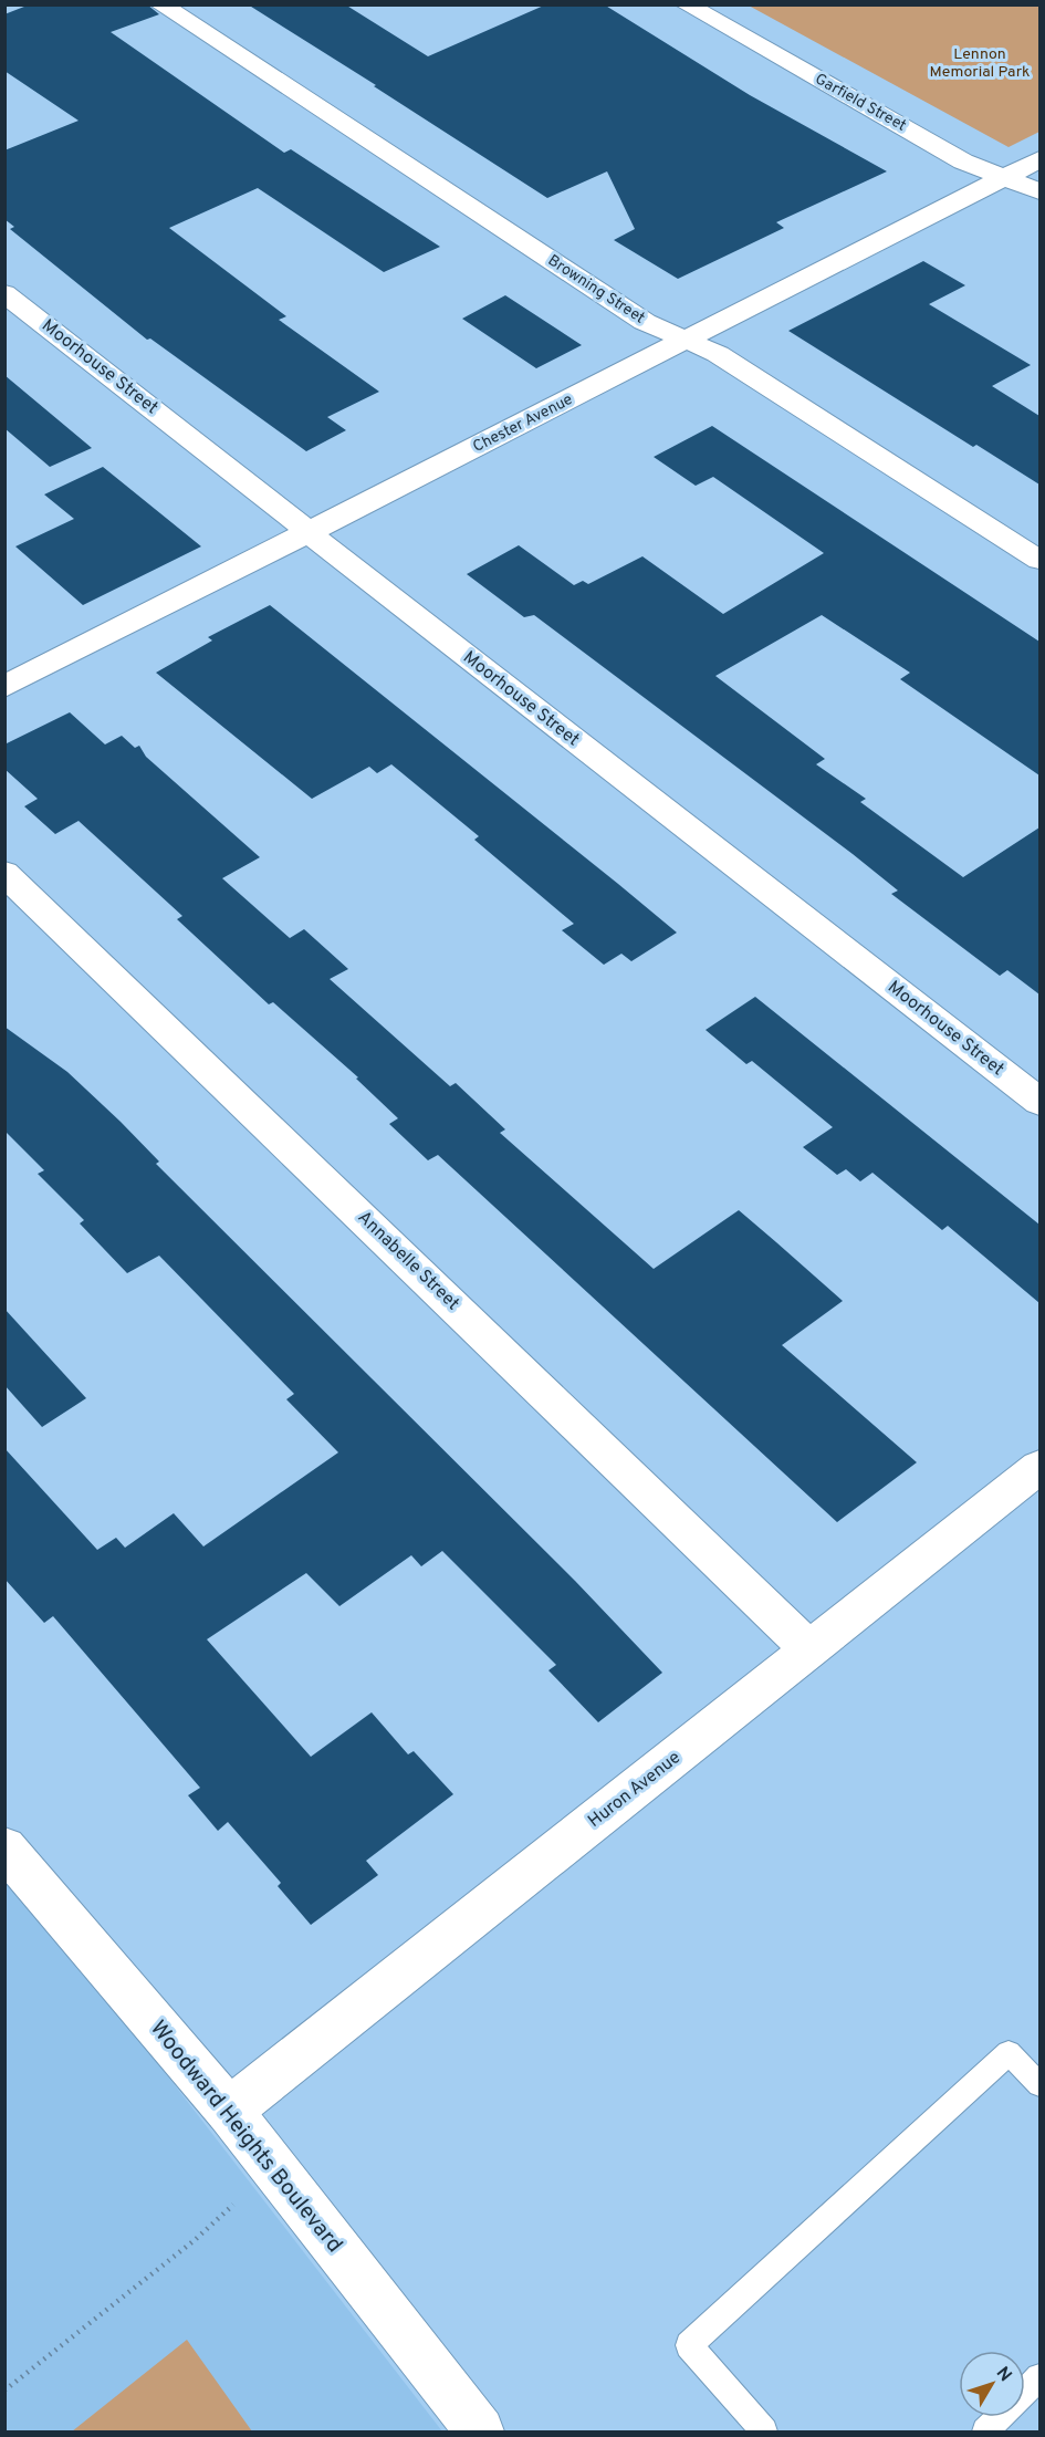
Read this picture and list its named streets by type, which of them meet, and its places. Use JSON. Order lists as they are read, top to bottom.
{
  "streets": {
    "street": [
      "Garfield Street",
      "Browning Street",
      "Moorhouse Street",
      "Chester Avenue",
      "Annabelle Street",
      "Huron Avenue",
      "Woodward Heights Boulevard"
    ]
  },
  "crossings": [
    ["Garfield Street", "Chester Avenue"],
    ["Browning Street", "Chester Avenue"],
    ["Moorhouse Street", "Chester Avenue"],
    ["Annabelle Street", "Huron Avenue"],
    ["Huron Avenue", "Woodward Heights Boulevard"]
  ],
  "parks": ["Lennon Memorial Park"],
  "north": "top right"
}
